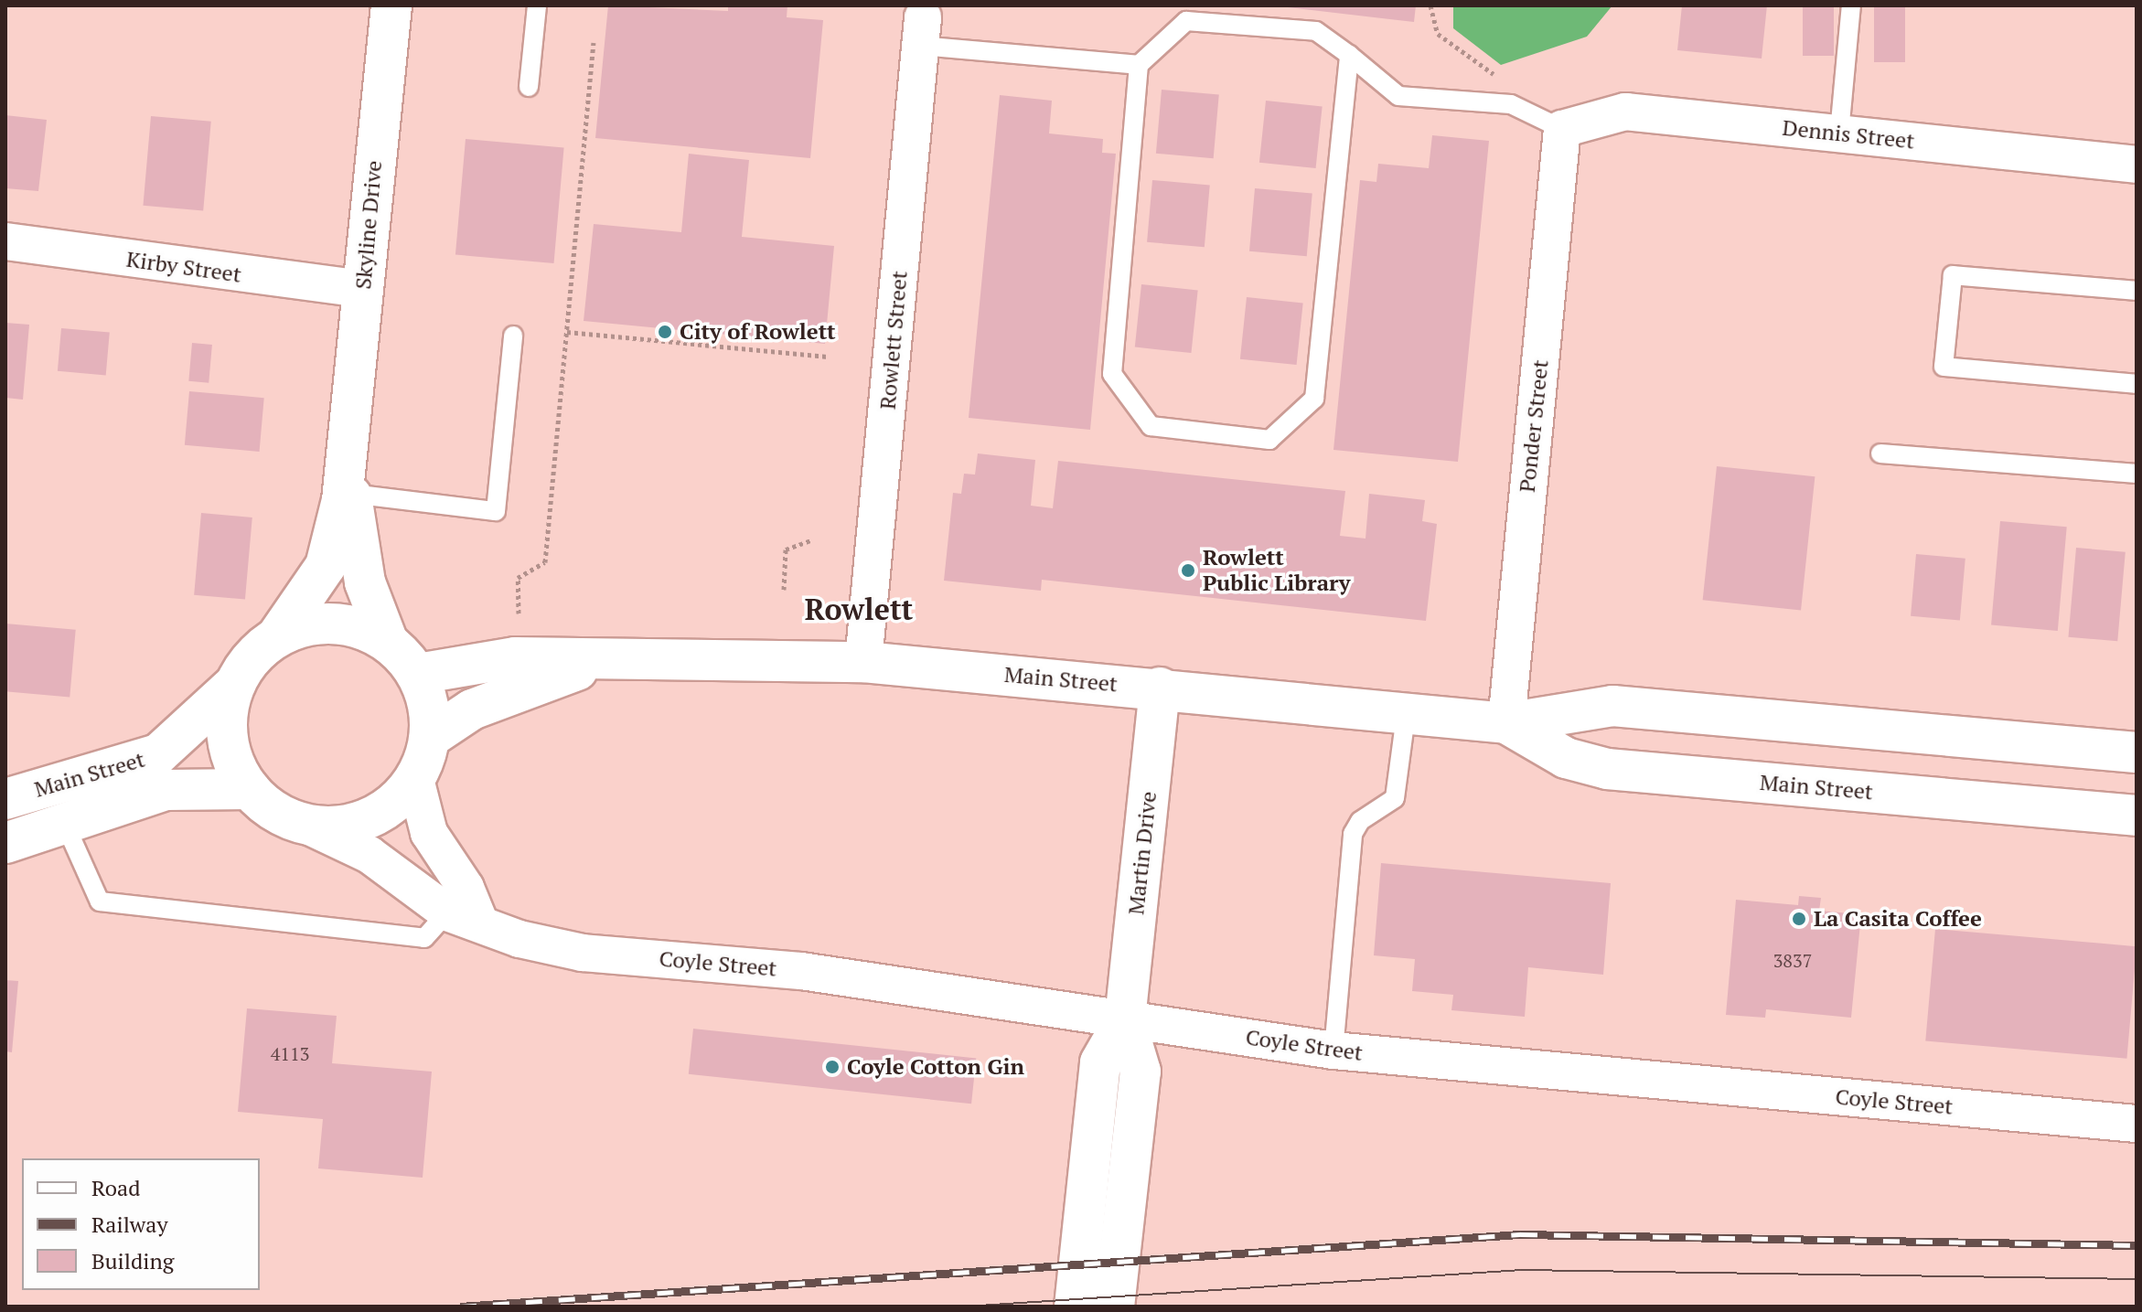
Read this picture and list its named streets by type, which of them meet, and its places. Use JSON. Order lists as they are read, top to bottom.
{
  "streets": {
    "street": [
      "Dennis Street",
      "Skyline Drive",
      "Kirby Street",
      "Rowlett Street",
      "Ponder Street",
      "Main Street",
      "Martin Drive",
      "Coyle Street"
    ]
  },
  "crossings": [
    ["Dennis Street", "Ponder Street"],
    ["Skyline Drive", "Kirby Street"],
    ["Skyline Drive", "Main Street"],
    ["Skyline Drive", "Coyle Street"],
    ["Rowlett Street", "Main Street"],
    ["Ponder Street", "Main Street"],
    ["Main Street", "Martin Drive"],
    ["Main Street", "Coyle Street"],
    ["Martin Drive", "Coyle Street"]
  ],
  "districts": ["Rowlett"],
  "places": [
    "City of Rowlett",
    "Rowlett Public Library",
    "La Casita Coffee",
    "Coyle Cotton Gin"
  ],
  "house_numbers": ["3837", "4113"],
  "legend": ["Road", "Railway", "Building"]
}
